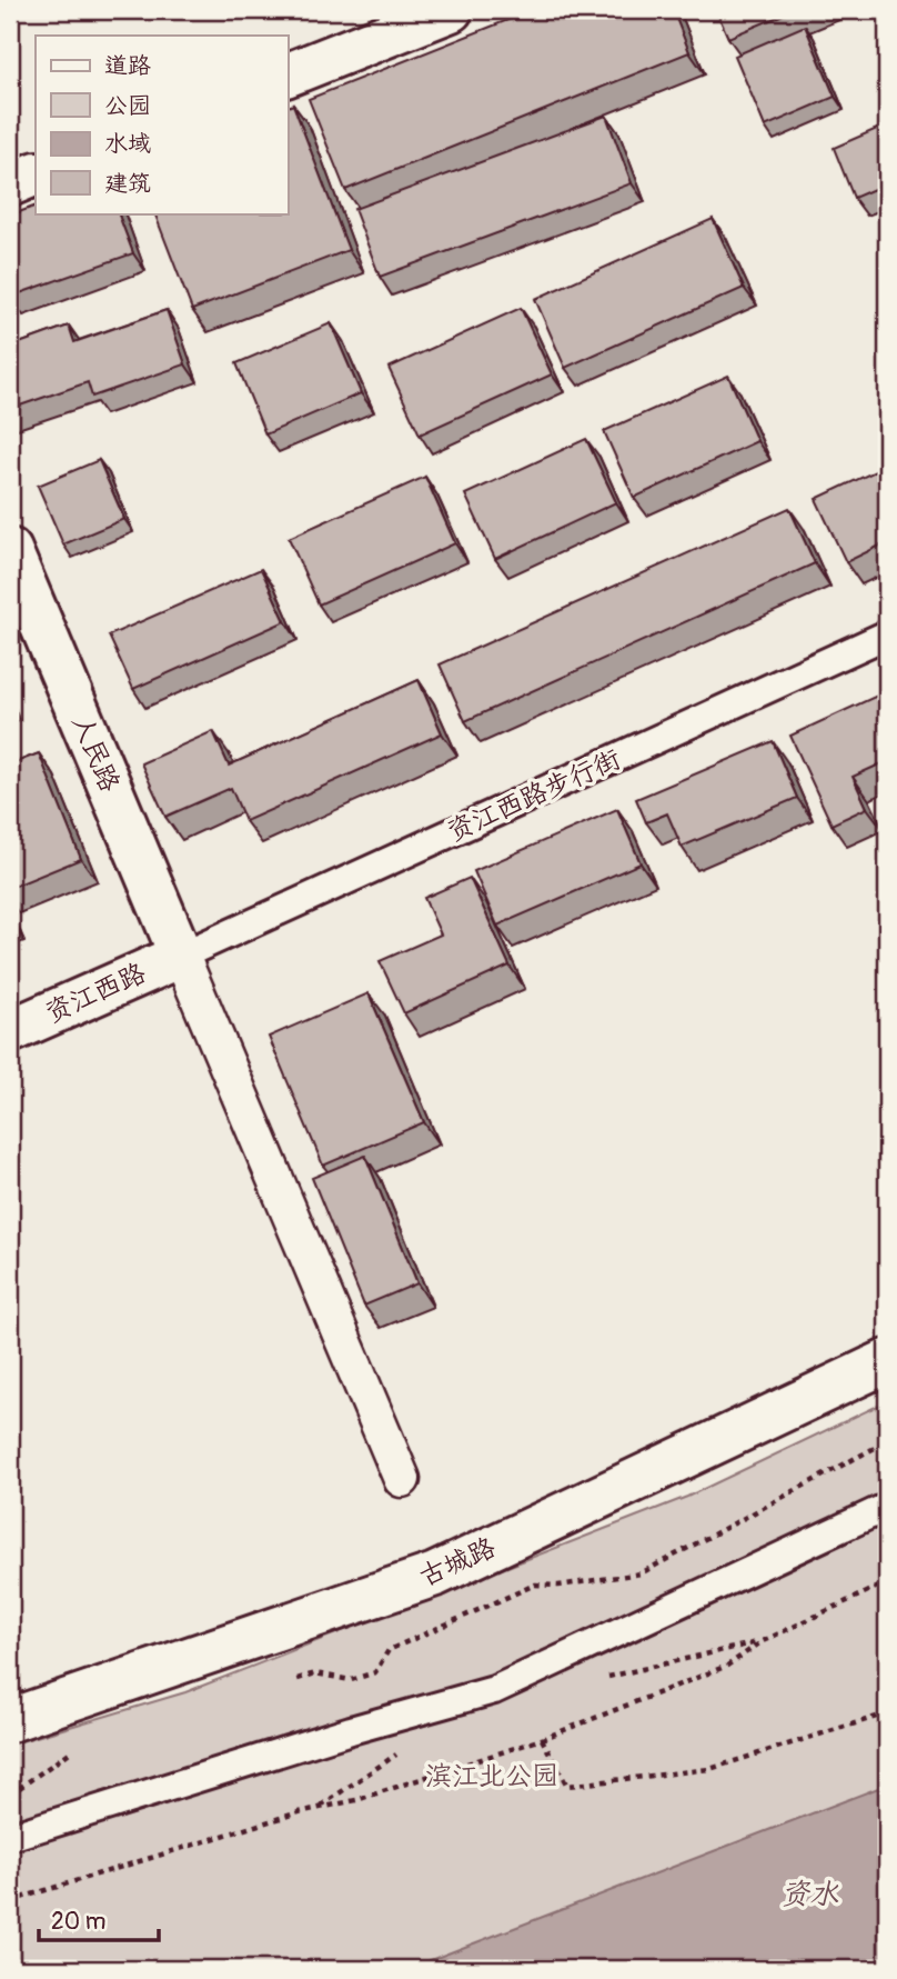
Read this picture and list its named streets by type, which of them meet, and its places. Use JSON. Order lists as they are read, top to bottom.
{
  "streets": {
    "street": [
      "人民路",
      "资江西路步行街",
      "资江西路",
      "古城路"
    ]
  },
  "crossings": [
    ["人民路", "资江西路步行街"],
    ["人民路", "资江西路"],
    ["资江西路步行街", "资江西路"]
  ],
  "water": ["资水"],
  "parks": ["滨江北公园"],
  "legend": [
    "道路",
    "公园",
    "水域",
    "建筑"
  ],
  "scale_bar": "20 m"
}
